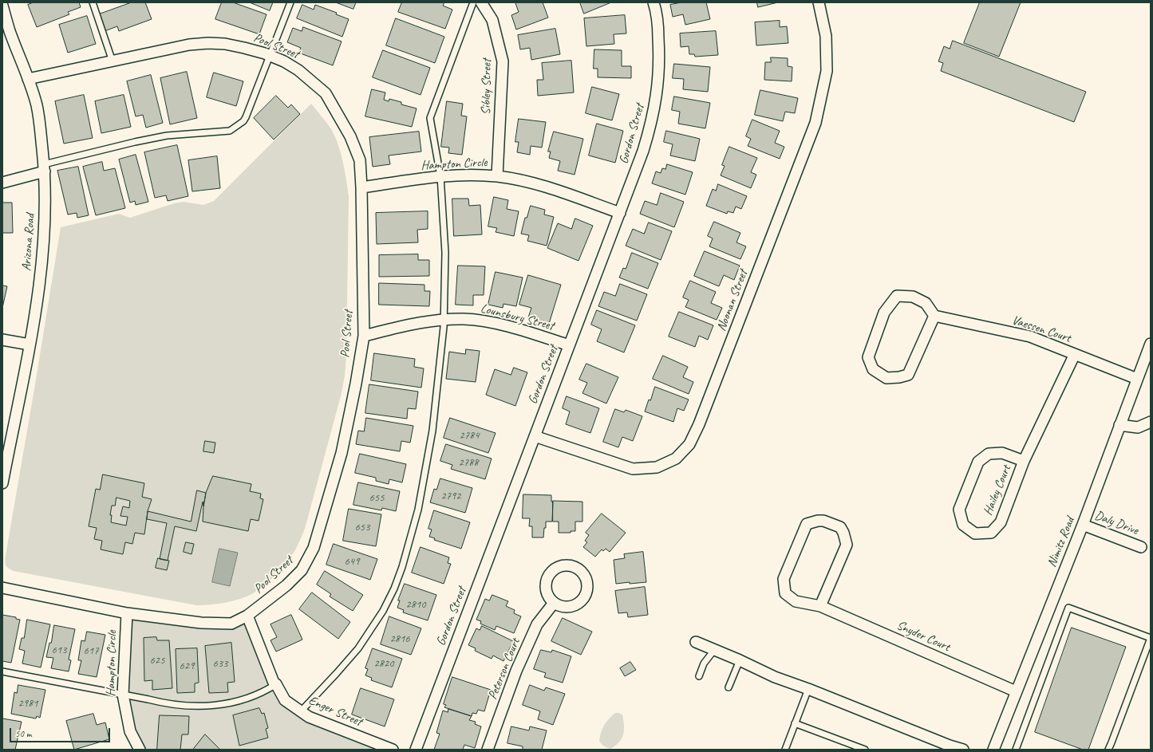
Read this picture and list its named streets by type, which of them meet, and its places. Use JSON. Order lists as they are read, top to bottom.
{
  "streets": {
    "street": [
      "Pool Street",
      "Sibley Street",
      "Gordon Street",
      "Hampton Circle",
      "Arizona Road",
      "Noonan Street",
      "Lounsbury Street",
      "Vaessen Court",
      "Hailey Court",
      "Daly Drive",
      "Nimitz Road",
      "Snyder Court",
      "Peterson Court",
      "Enger Street"
    ]
  },
  "crossings": [
    ["Pool Street", "Hampton Circle"],
    ["Pool Street", "Arizona Road"],
    ["Pool Street", "Lounsbury Street"],
    ["Pool Street", "Enger Street"],
    ["Sibley Street", "Hampton Circle"],
    ["Gordon Street", "Hampton Circle"],
    ["Gordon Street", "Noonan Street"],
    ["Gordon Street", "Lounsbury Street"],
    ["Vaessen Court", "Hailey Court"],
    ["Vaessen Court", "Nimitz Road"],
    ["Daly Drive", "Nimitz Road"],
    ["Nimitz Road", "Snyder Court"]
  ],
  "house_numbers": [
    "2784",
    "2788",
    "2792",
    "655",
    "653",
    "649",
    "2810",
    "2816",
    "613",
    "617",
    "625",
    "633",
    "2820",
    "629",
    "2981"
  ],
  "scale_bar": "50 m"
}
